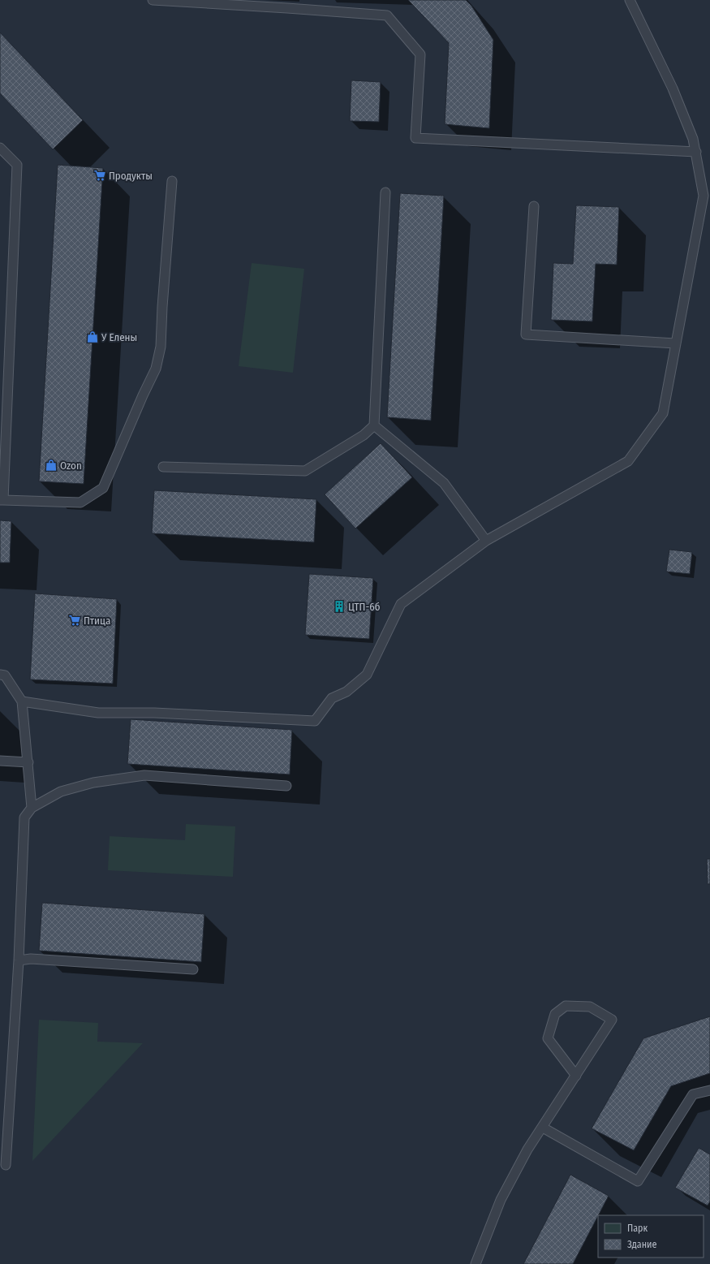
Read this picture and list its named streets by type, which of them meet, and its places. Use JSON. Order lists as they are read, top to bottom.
{
  "places": {
    "supermarket": ["Продукты", "Птица"],
    "shop": ["У Елены", "Ozon"],
    "building": ["ЦТП-6б"]
  },
  "legend": ["Парк", "Здание"]
}
